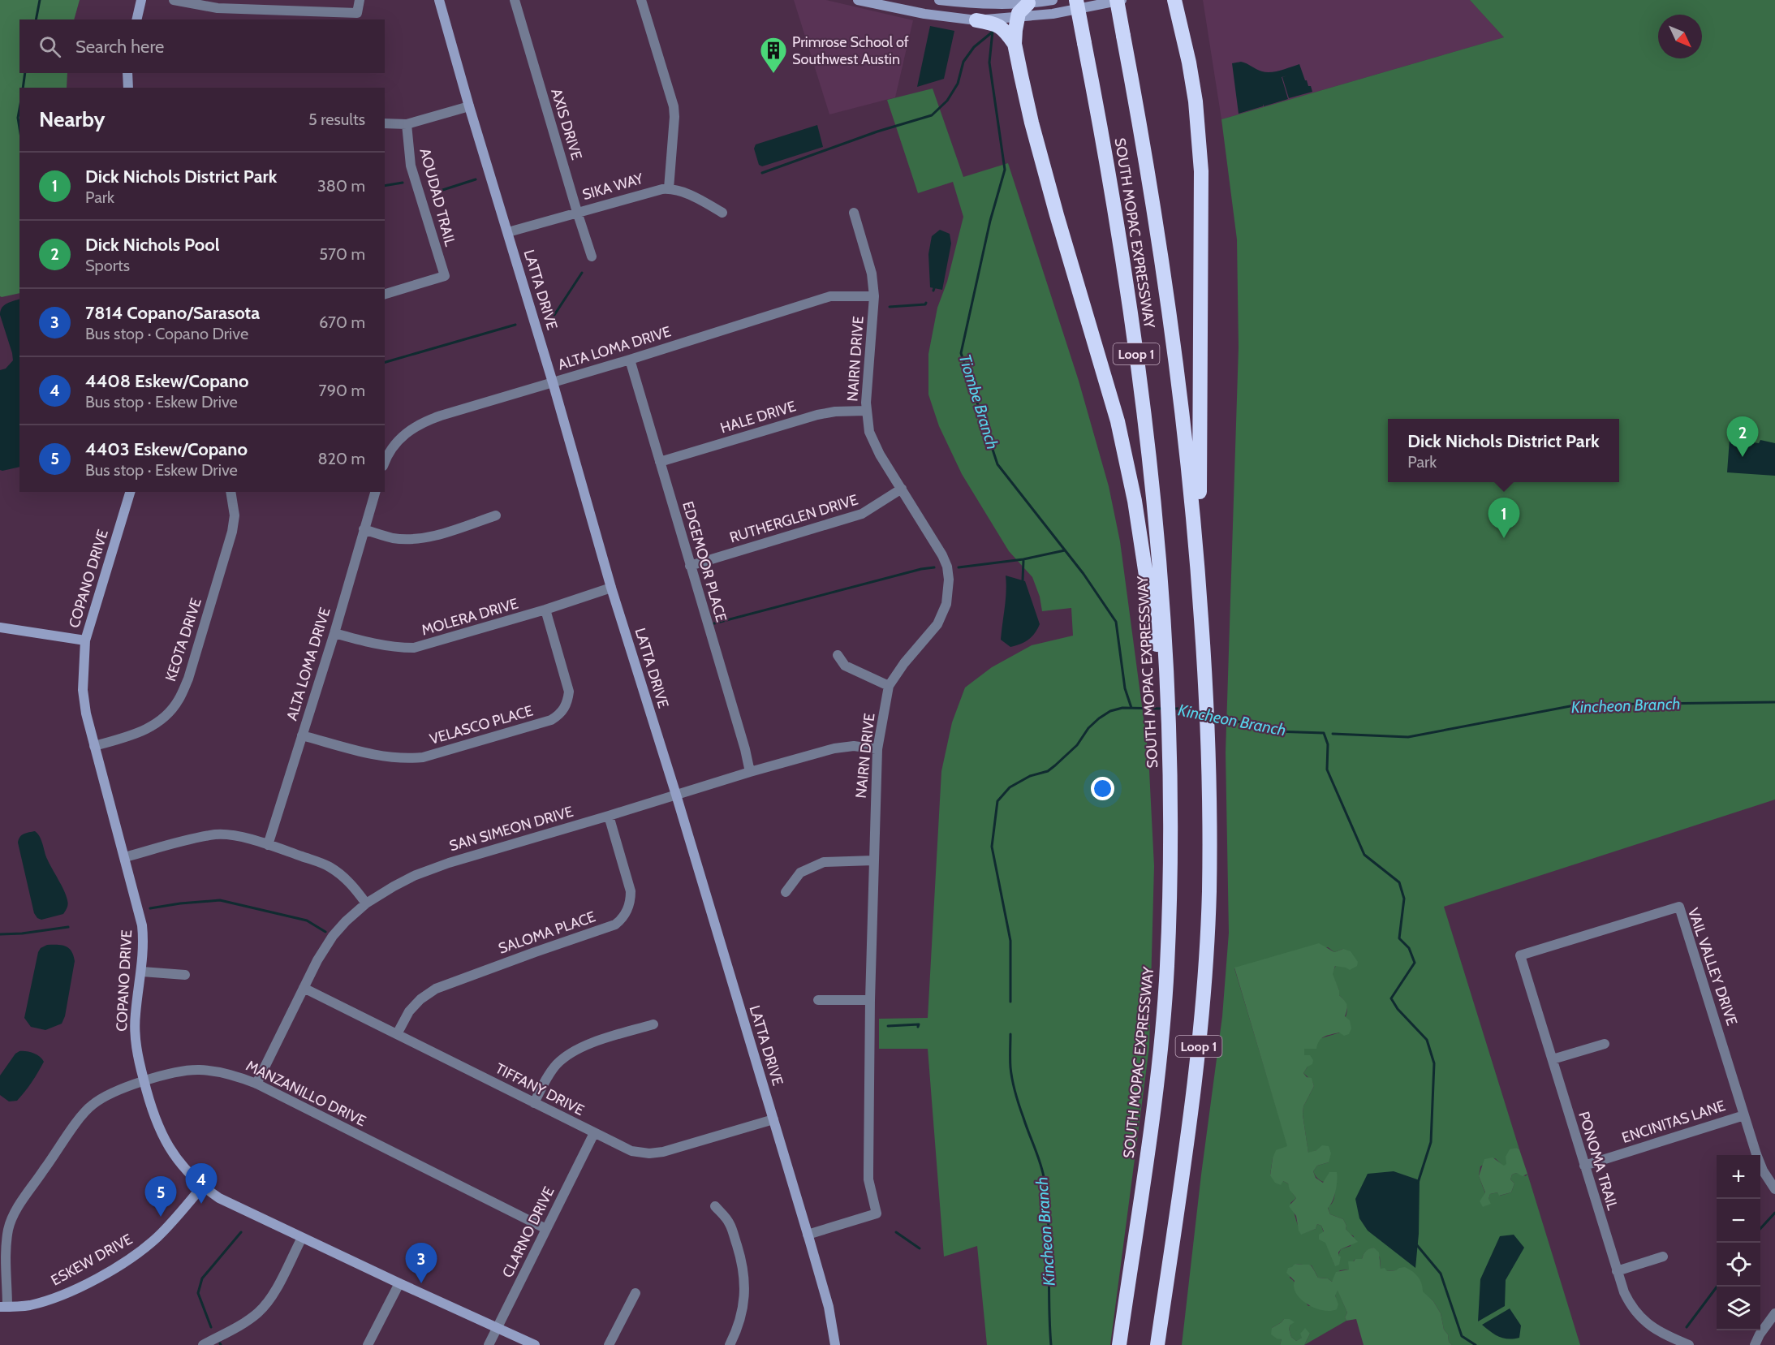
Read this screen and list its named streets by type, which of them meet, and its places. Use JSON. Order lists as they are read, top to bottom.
{
  "streets": {
    "highway": ["SOUTH MOPAC EXPRESSWAY", "Loop 1"],
    "street": [
      "AXIS DRIVE",
      "SIKA WAY",
      "AOUDAD TRAIL",
      "LATTA DRIVE",
      "ALTA LOMA DRIVE",
      "NAIRN DRIVE",
      "HALE DRIVE",
      "RUTHERGLEN DRIVE",
      "EDGEMOOR PLACE",
      "COPANO DRIVE",
      "MOLERA DRIVE",
      "KEOTA DRIVE",
      "VELASCO PLACE",
      "SAN SIMEON DRIVE",
      "SALOMA PLACE",
      "VAIL VALLEY DRIVE",
      "TIFFANY DRIVE",
      "MANZANILLO DRIVE",
      "ENCINITAS LANE",
      "PONOMA TRAIL",
      "CLARNO DRIVE",
      "ESKEW DRIVE"
    ]
  },
  "crossings": [
    ["AXIS DRIVE", "SIKA WAY"],
    ["SIKA WAY", "LATTA DRIVE"],
    ["LATTA DRIVE", "ALTA LOMA DRIVE"],
    ["LATTA DRIVE", "NAIRN DRIVE"],
    ["LATTA DRIVE", "MOLERA DRIVE"],
    ["LATTA DRIVE", "SAN SIMEON DRIVE"],
    ["LATTA DRIVE", "TIFFANY DRIVE"],
    ["ALTA LOMA DRIVE", "NAIRN DRIVE"],
    ["ALTA LOMA DRIVE", "EDGEMOOR PLACE"],
    ["ALTA LOMA DRIVE", "MOLERA DRIVE"],
    ["ALTA LOMA DRIVE", "VELASCO PLACE"],
    ["NAIRN DRIVE", "HALE DRIVE"],
    ["NAIRN DRIVE", "RUTHERGLEN DRIVE"],
    ["NAIRN DRIVE", "SAN SIMEON DRIVE"],
    ["HALE DRIVE", "EDGEMOOR PLACE"],
    ["RUTHERGLEN DRIVE", "EDGEMOOR PLACE"],
    ["EDGEMOOR PLACE", "SAN SIMEON DRIVE"],
    ["COPANO DRIVE", "KEOTA DRIVE"],
    ["COPANO DRIVE", "MANZANILLO DRIVE"],
    ["COPANO DRIVE", "CLARNO DRIVE"],
    ["COPANO DRIVE", "ESKEW DRIVE"],
    ["MOLERA DRIVE", "VELASCO PLACE"],
    ["SAN SIMEON DRIVE", "SALOMA PLACE"],
    ["SAN SIMEON DRIVE", "TIFFANY DRIVE"],
    ["SAN SIMEON DRIVE", "MANZANILLO DRIVE"],
    ["SALOMA PLACE", "TIFFANY DRIVE"],
    ["VAIL VALLEY DRIVE", "ENCINITAS LANE"],
    ["VAIL VALLEY DRIVE", "PONOMA TRAIL"],
    ["TIFFANY DRIVE", "CLARNO DRIVE"],
    ["MANZANILLO DRIVE", "CLARNO DRIVE"],
    ["MANZANILLO DRIVE", "ESKEW DRIVE"],
    ["ENCINITAS LANE", "PONOMA TRAIL"]
  ],
  "water": ["Tiombe Branch", "Kincheon Branch"],
  "places": {
    "building": ["Primrose School of Southwest Austin"]
  },
  "north": "bottom right",
  "page": {
    "search": "Search here",
    "heading": ["Nearby", "5 results"],
    "list": [
      {
        "mark": "1",
        "name": "Dick Nichols District Park",
        "note": "Park",
        "value": "380 m"
      },
      {
        "mark": "2",
        "name": "Dick Nichols Pool",
        "note": "Sports",
        "value": "570 m"
      },
      {
        "mark": "3",
        "name": "7814 Copano/Sarasota",
        "note": "Bus stop · Copano Drive",
        "value": "670 m"
      },
      {
        "mark": "4",
        "name": "4408 Eskew/Copano",
        "note": "Bus stop · Eskew Drive",
        "value": "790 m"
      },
      {
        "mark": "5",
        "name": "4403 Eskew/Copano",
        "note": "Bus stop · Eskew Drive",
        "value": "820 m"
      }
    ],
    "pins": [
      "2",
      "1",
      "4",
      "5",
      "3"
    ],
    "popup": ["Dick Nichols District Park", "Park"],
    "map_buttons": ["+", "−"]
  }
}
